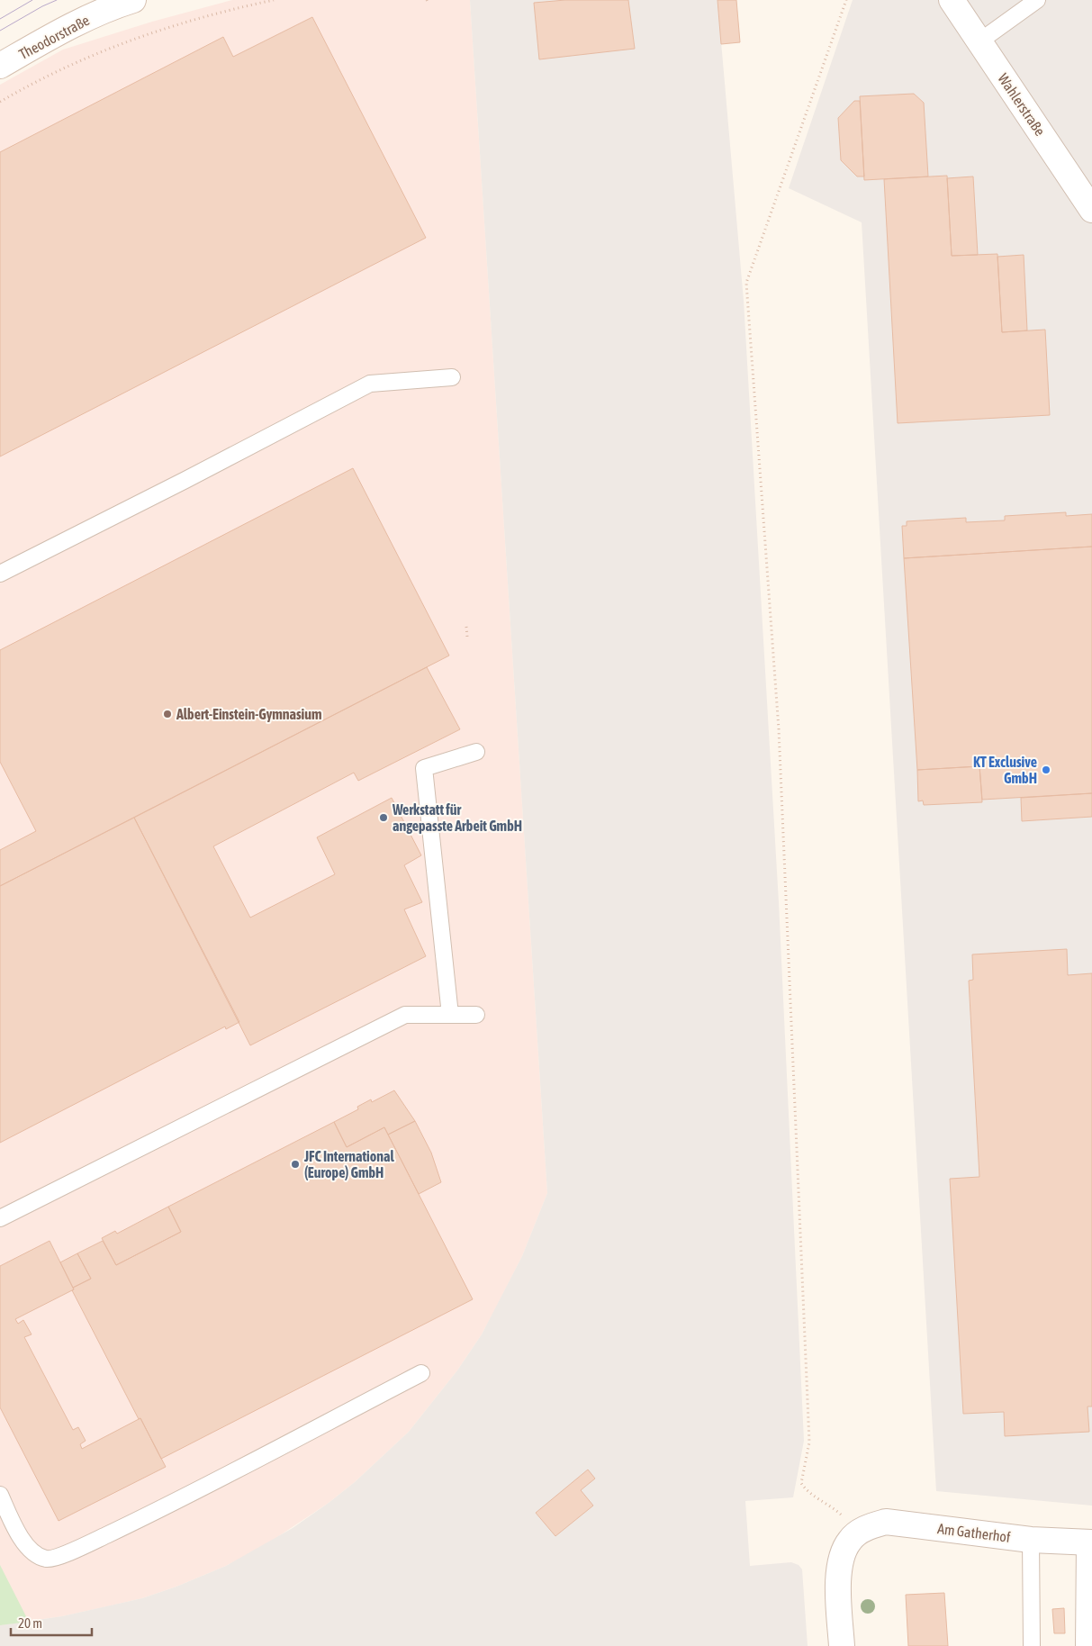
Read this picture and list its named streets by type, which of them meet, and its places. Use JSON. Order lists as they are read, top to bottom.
{
  "streets": {
    "street": ["Theodorstraße", "Wahlerstraße", "Am Gatherhof"]
  },
  "places": [
    "Albert-Einstein-Gymnasium",
    "KT Exclusive GmbH",
    "Werkstatt für angepasste Arbeit GmbH",
    "JFC International (Europe) GmbH"
  ],
  "scale_bar": "20 m"
}
